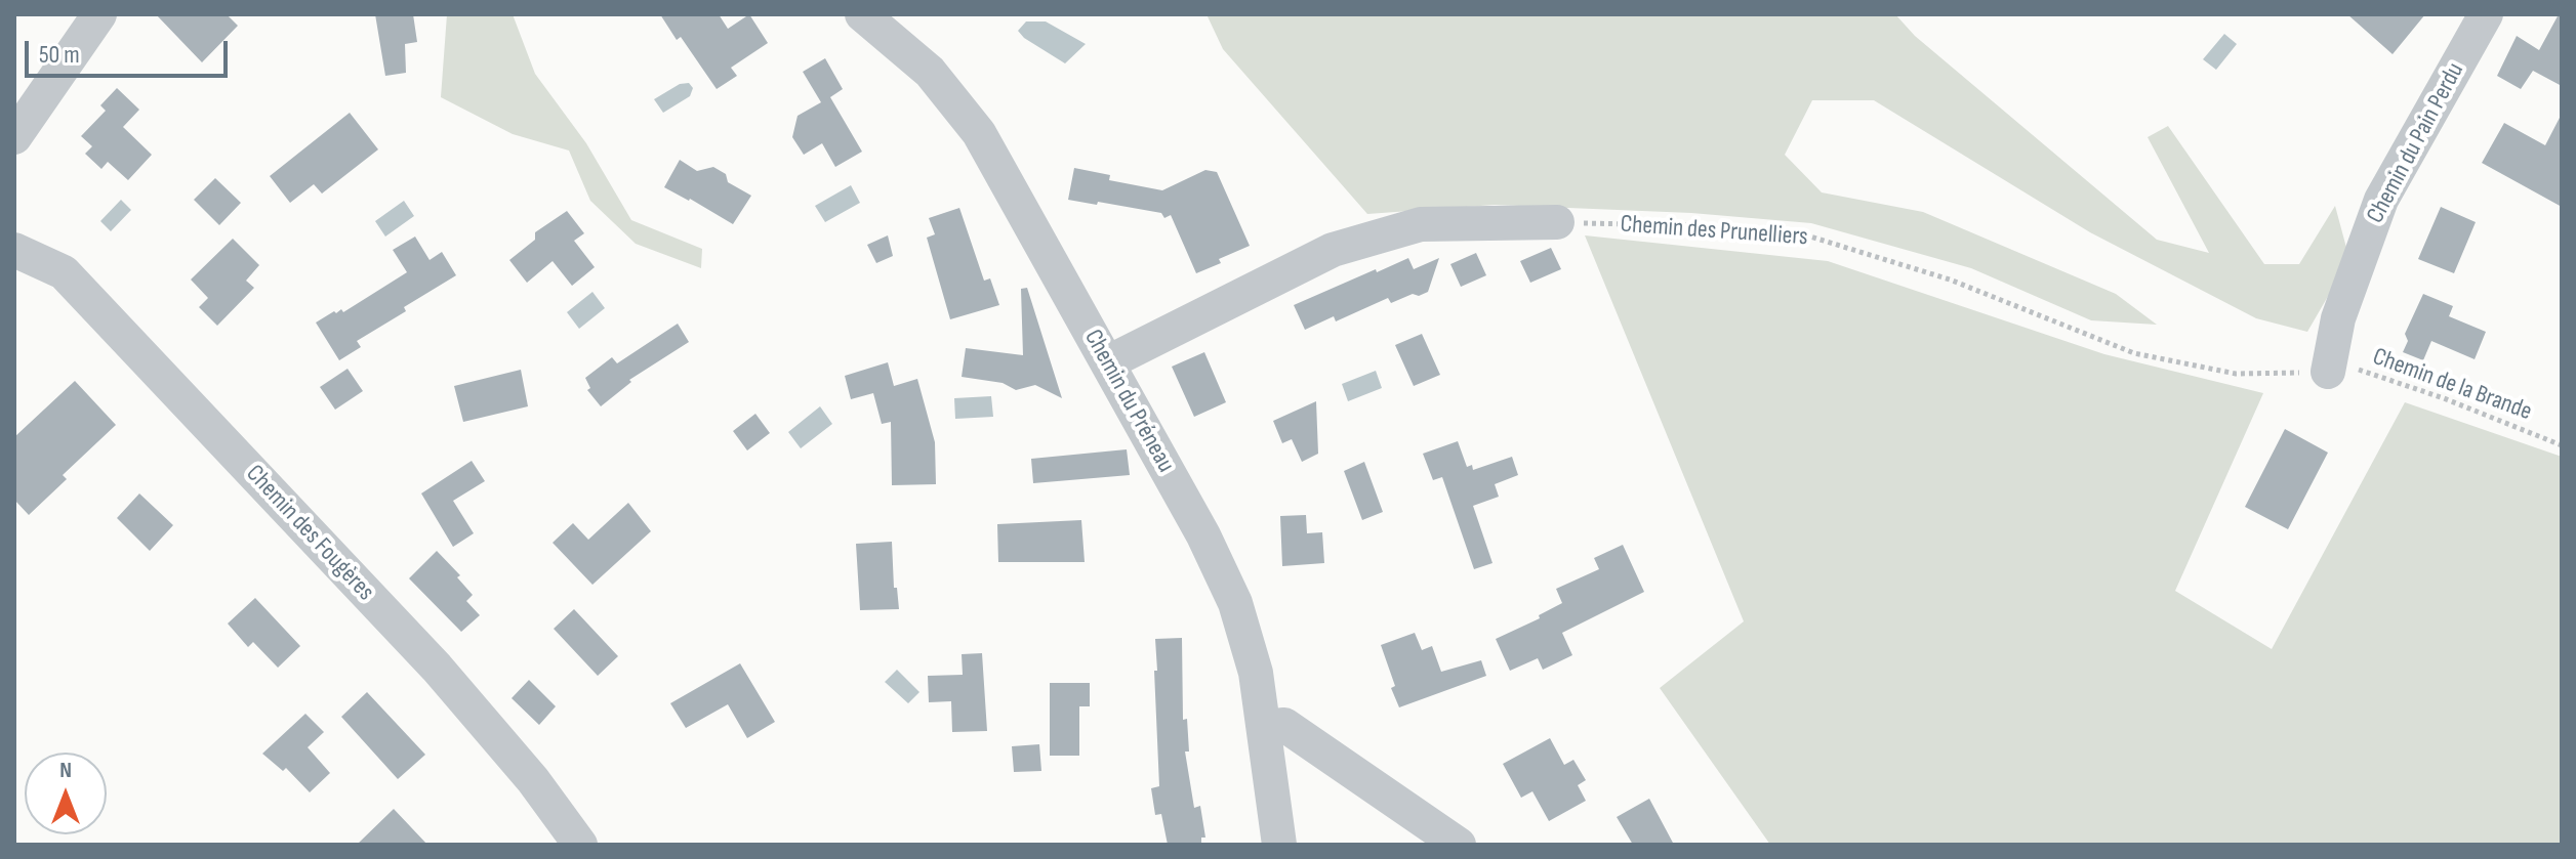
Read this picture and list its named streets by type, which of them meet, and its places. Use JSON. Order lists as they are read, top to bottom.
{
  "streets": {
    "street": ["Chemin du Pain Perdu", "Chemin du Préneau", "Chemin des Fougères"],
    "path": ["Chemin des Prunelliers", "Chemin de la Brande"]
  },
  "crossings": [
    ["Chemin du Pain Perdu", "Chemin des Prunelliers"],
    ["Chemin du Pain Perdu", "Chemin de la Brande"],
    ["Chemin des Prunelliers", "Chemin de la Brande"]
  ],
  "scale_bar": "50 m",
  "north": "top"
}
